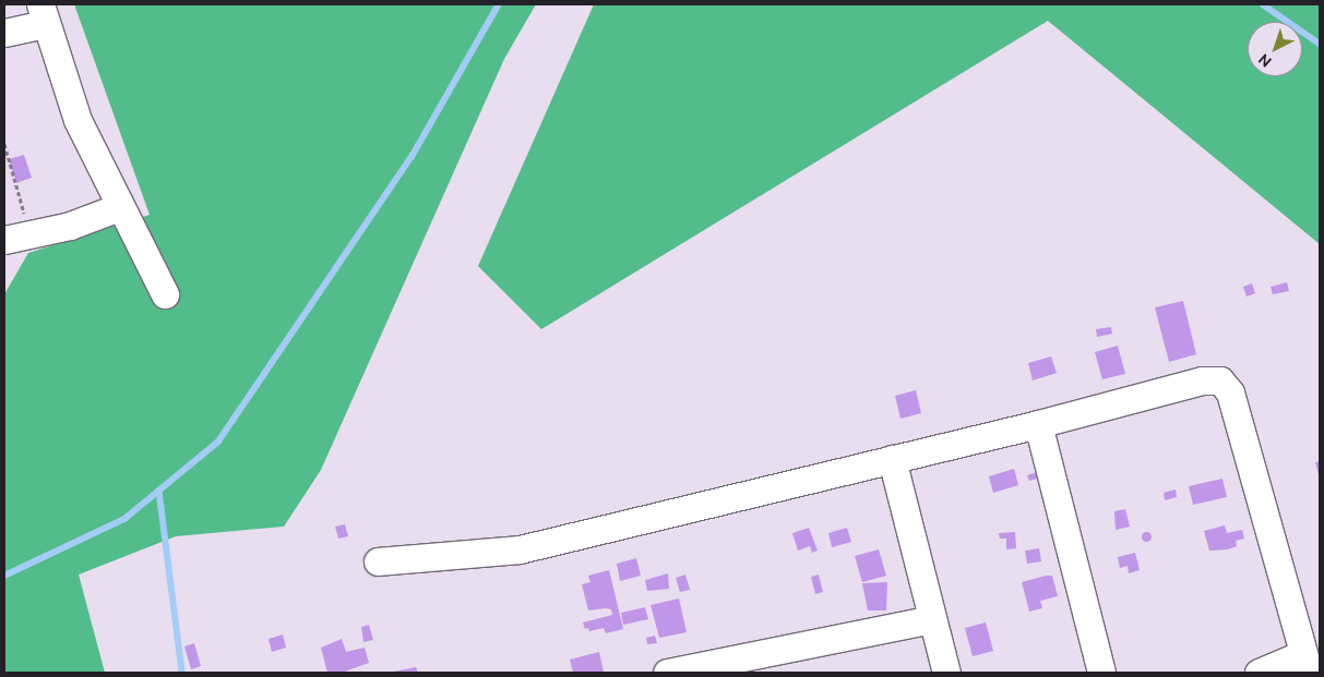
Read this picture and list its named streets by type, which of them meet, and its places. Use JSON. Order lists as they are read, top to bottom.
{
  "north": "bottom left"
}
